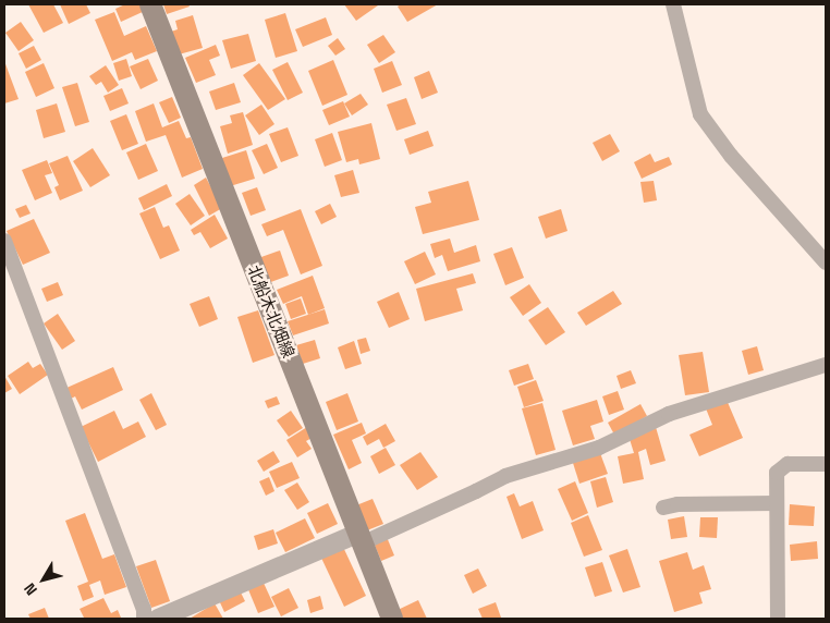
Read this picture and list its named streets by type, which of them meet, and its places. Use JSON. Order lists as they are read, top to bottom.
{
  "streets": {
    "main road": ["北船木北畑線"]
  },
  "north": "bottom left"
}
